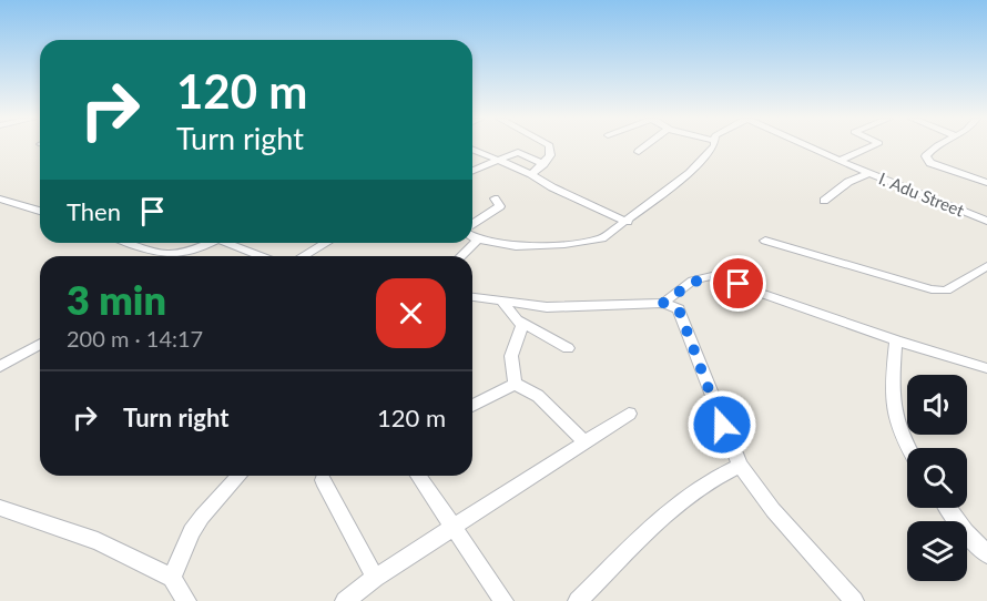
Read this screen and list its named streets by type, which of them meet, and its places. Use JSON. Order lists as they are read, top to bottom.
{
  "streets": {
    "street": ["I. Adu Street"]
  },
  "page": {
    "turn": ["120 m", "Turn right"],
    "then": "Then",
    "heading": ["3 min", "200 m · 14:17"],
    "list": [
      {
        "name": "Turn right",
        "value": "120 m"
      }
    ]
  }
}
